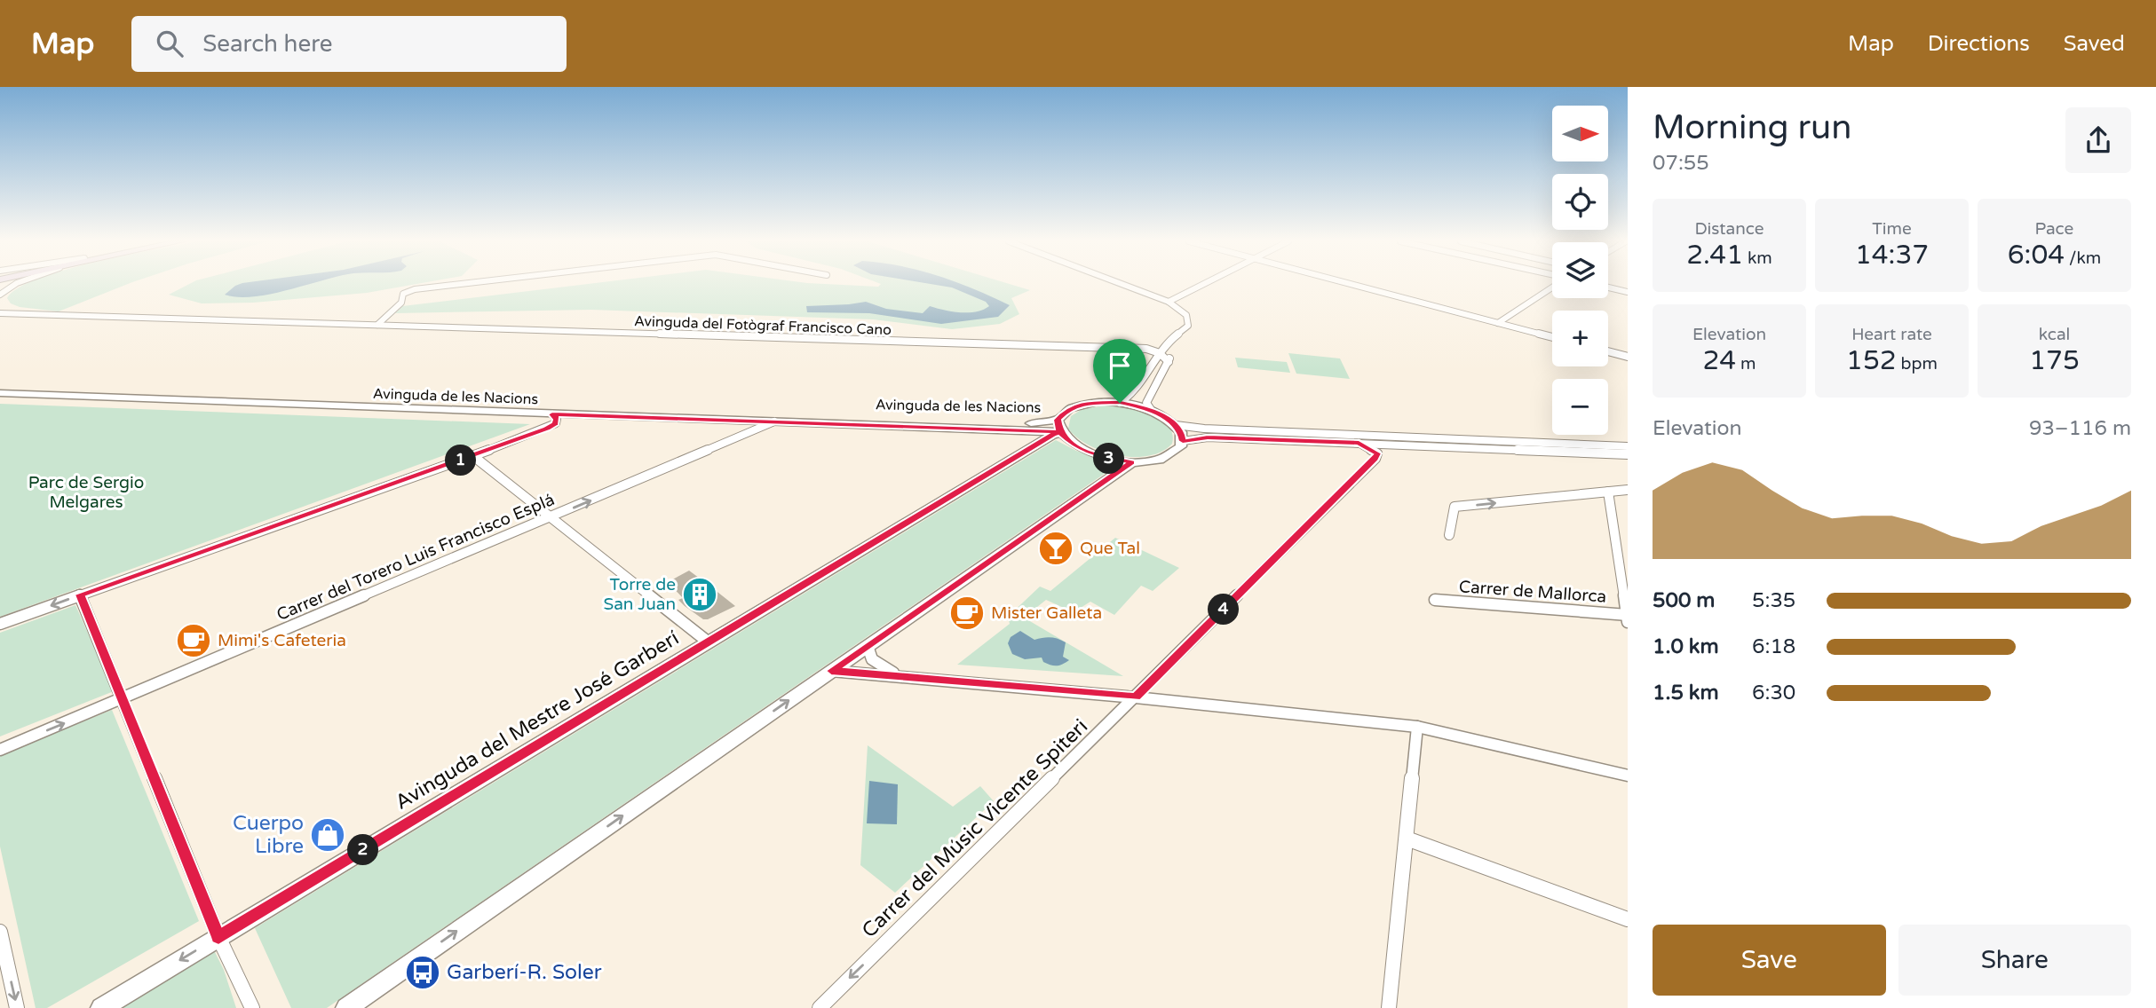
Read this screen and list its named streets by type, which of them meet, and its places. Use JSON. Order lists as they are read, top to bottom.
{
  "streets": {
    "street": [
      "Avinguda del Fotògraf Francisco Cano",
      "Avinguda de les Nacions",
      "Carrer del Torero Luis Francisco Esplá",
      "Carrer de Mallorca",
      "Avinguda del Mestre José Garberí",
      "Carrer del Músic Vicente Spiteri"
    ]
  },
  "crossings": [
    ["Avinguda de les Nacions", "Carrer del Torero Luis Francisco Esplá"],
    ["Avinguda de les Nacions", "Avinguda del Mestre José Garberí"]
  ],
  "one_way": ["Carrer del Torero Luis Francisco Esplá", "Carrer del Músic Vicente Spiteri"],
  "parks": ["Parc de Sergio Melgares"],
  "places": {
    "bar": ["Que Tal"],
    "building": ["Torre de San Juan"],
    "cafe": ["Mister Galleta", "Mimi's Cafeteria"],
    "shop": ["Cuerpo Libre"],
    "bus stop": ["Garberí-R. Soler"]
  },
  "north": "right",
  "page": {
    "header": "Map",
    "search": "Search here",
    "nav": ["Map", "Directions", "Saved"],
    "heading": ["Morning run", "07:55"],
    "map_buttons": ["+", "−"],
    "stats": [
      ["Distance", "2.41 km"],
      ["Time", "14:37"],
      ["Pace", "6:04 /km"],
      ["Elevation", "24 m"],
      ["Heart rate", "152 bpm"],
      ["kcal", "175"]
    ],
    "chart": ["Elevation", "93–116 m"],
    "pins": [
      "3",
      "1",
      "4",
      "2"
    ],
    "list": [
      {
        "name": "500 m",
        "note": "5:35"
      },
      {
        "name": "1.0 km",
        "note": "6:18"
      },
      {
        "name": "1.5 km",
        "note": "6:30"
      }
    ],
    "buttons": ["Save", "Share"]
  }
}
